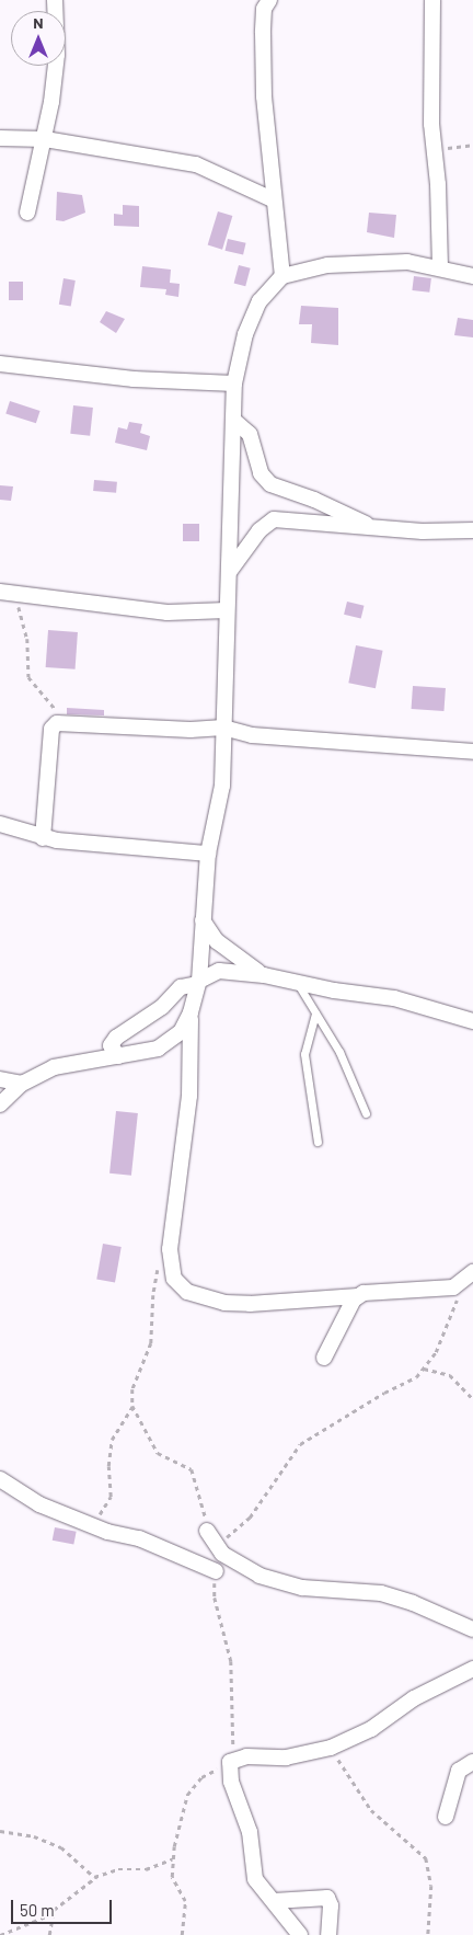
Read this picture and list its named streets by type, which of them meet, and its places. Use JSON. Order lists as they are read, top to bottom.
{
  "scale_bar": "50 m",
  "north": "top"
}
